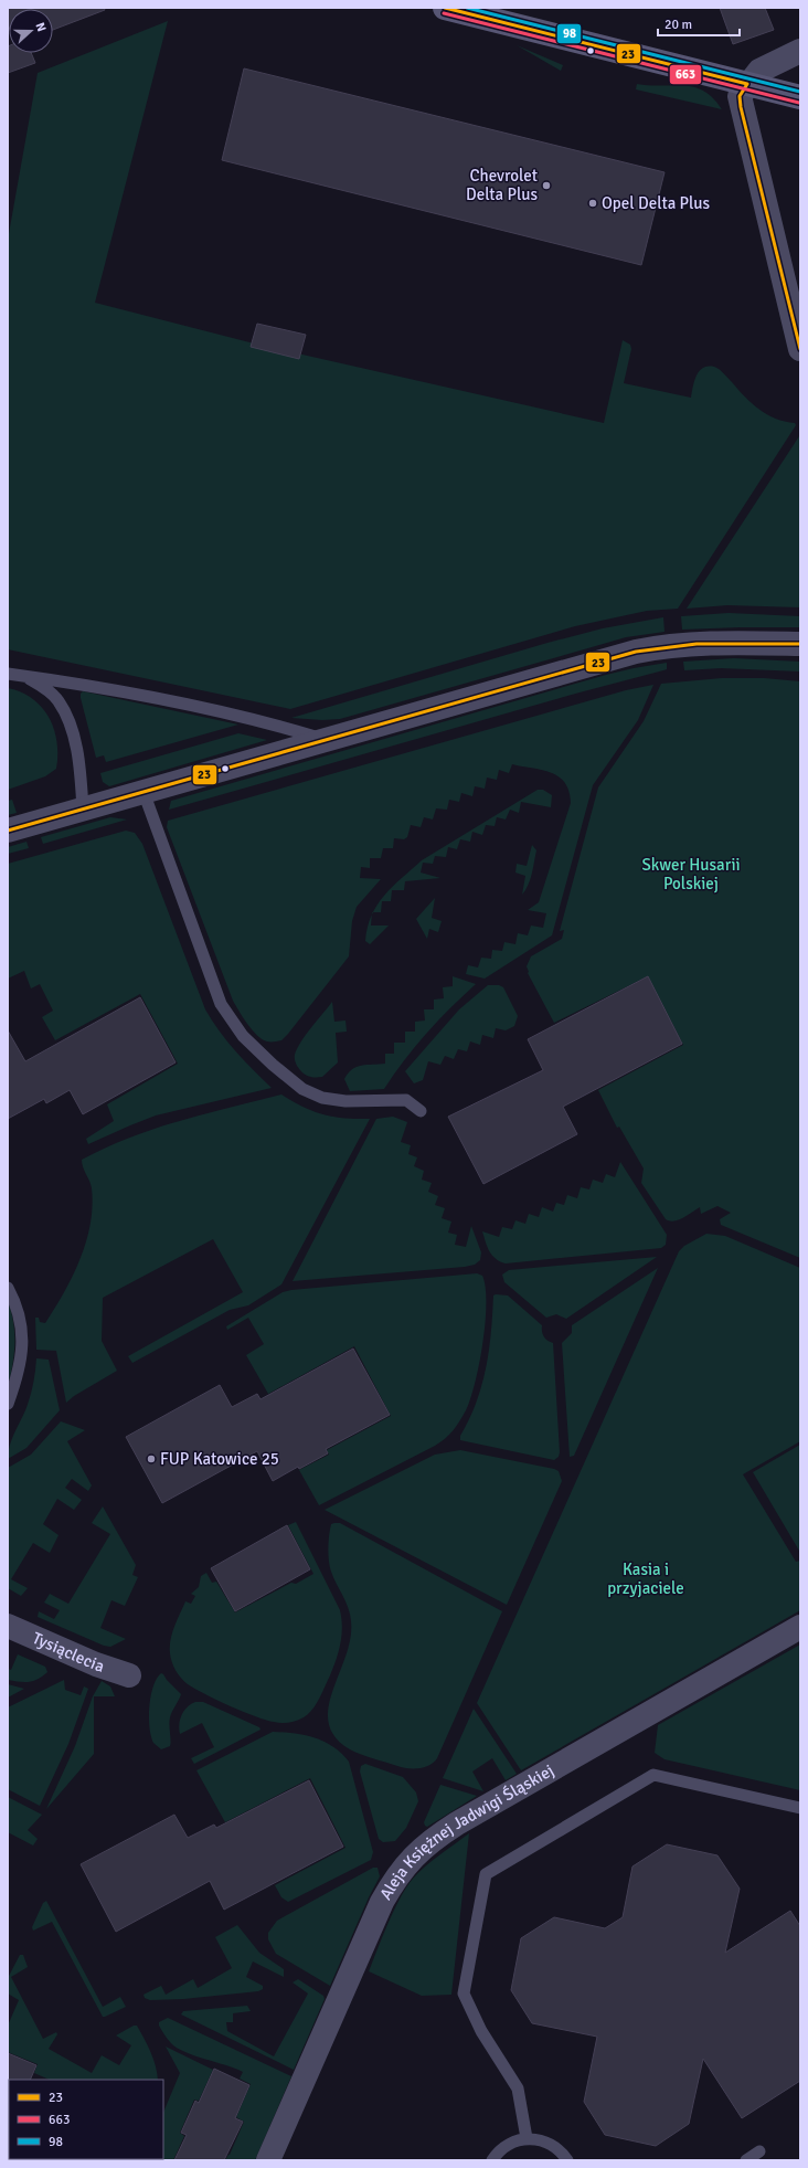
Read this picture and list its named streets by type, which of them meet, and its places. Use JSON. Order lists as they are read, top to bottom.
{
  "streets": {
    "street": ["Tysiąclecia", "Aleja Księżnej Jadwigi Śląskiej"]
  },
  "parks": ["Skwer Husarii Polskiej", "Kasia i przyjaciele"],
  "places": ["Chevrolet Delta Plus", "Opel Delta Plus", "FUP Katowice 25"],
  "lines": ["transit line 23", "transit line 98", "transit line 663"],
  "legend": ["23", "663", "98"],
  "scale_bar": "20 m",
  "north": "right"
}
